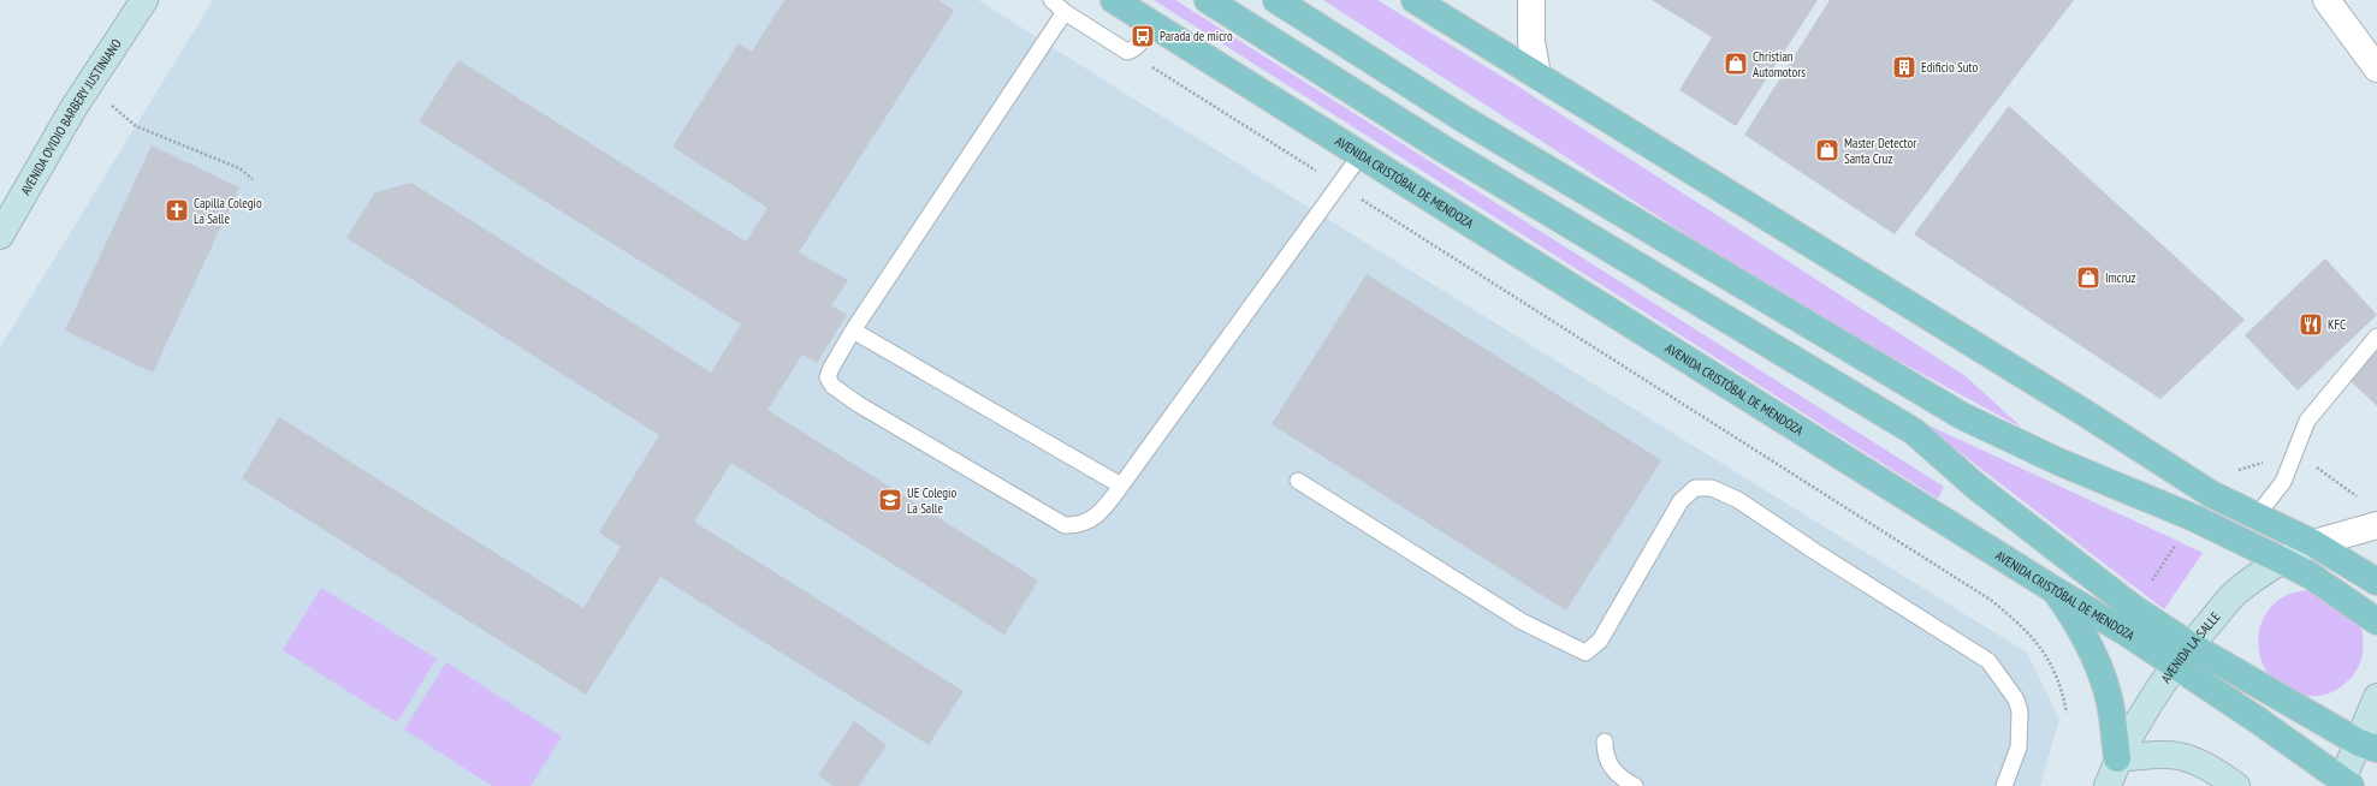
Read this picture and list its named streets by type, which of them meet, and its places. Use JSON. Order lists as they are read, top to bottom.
{
  "streets": {
    "main road": ["AVENIDA OVIDIO BARBERY JUSTINIANO", "AVENIDA CRISTÓBAL DE MENDOZA", "AVENIDA LA SALLE"]
  },
  "crossings": [
    ["AVENIDA CRISTÓBAL DE MENDOZA", "AVENIDA LA SALLE"]
  ],
  "places": {
    "bus stop": ["Parada de micro"],
    "shop": ["Christian Automotors", "Master Detector Santa Cruz", "Imcruz"],
    "building": ["Edificio Suto"],
    "church": ["Capilla Colegio La Salle"],
    "restaurant": ["KFC"],
    "school or university": ["UE Colegio La Salle"]
  }
}
